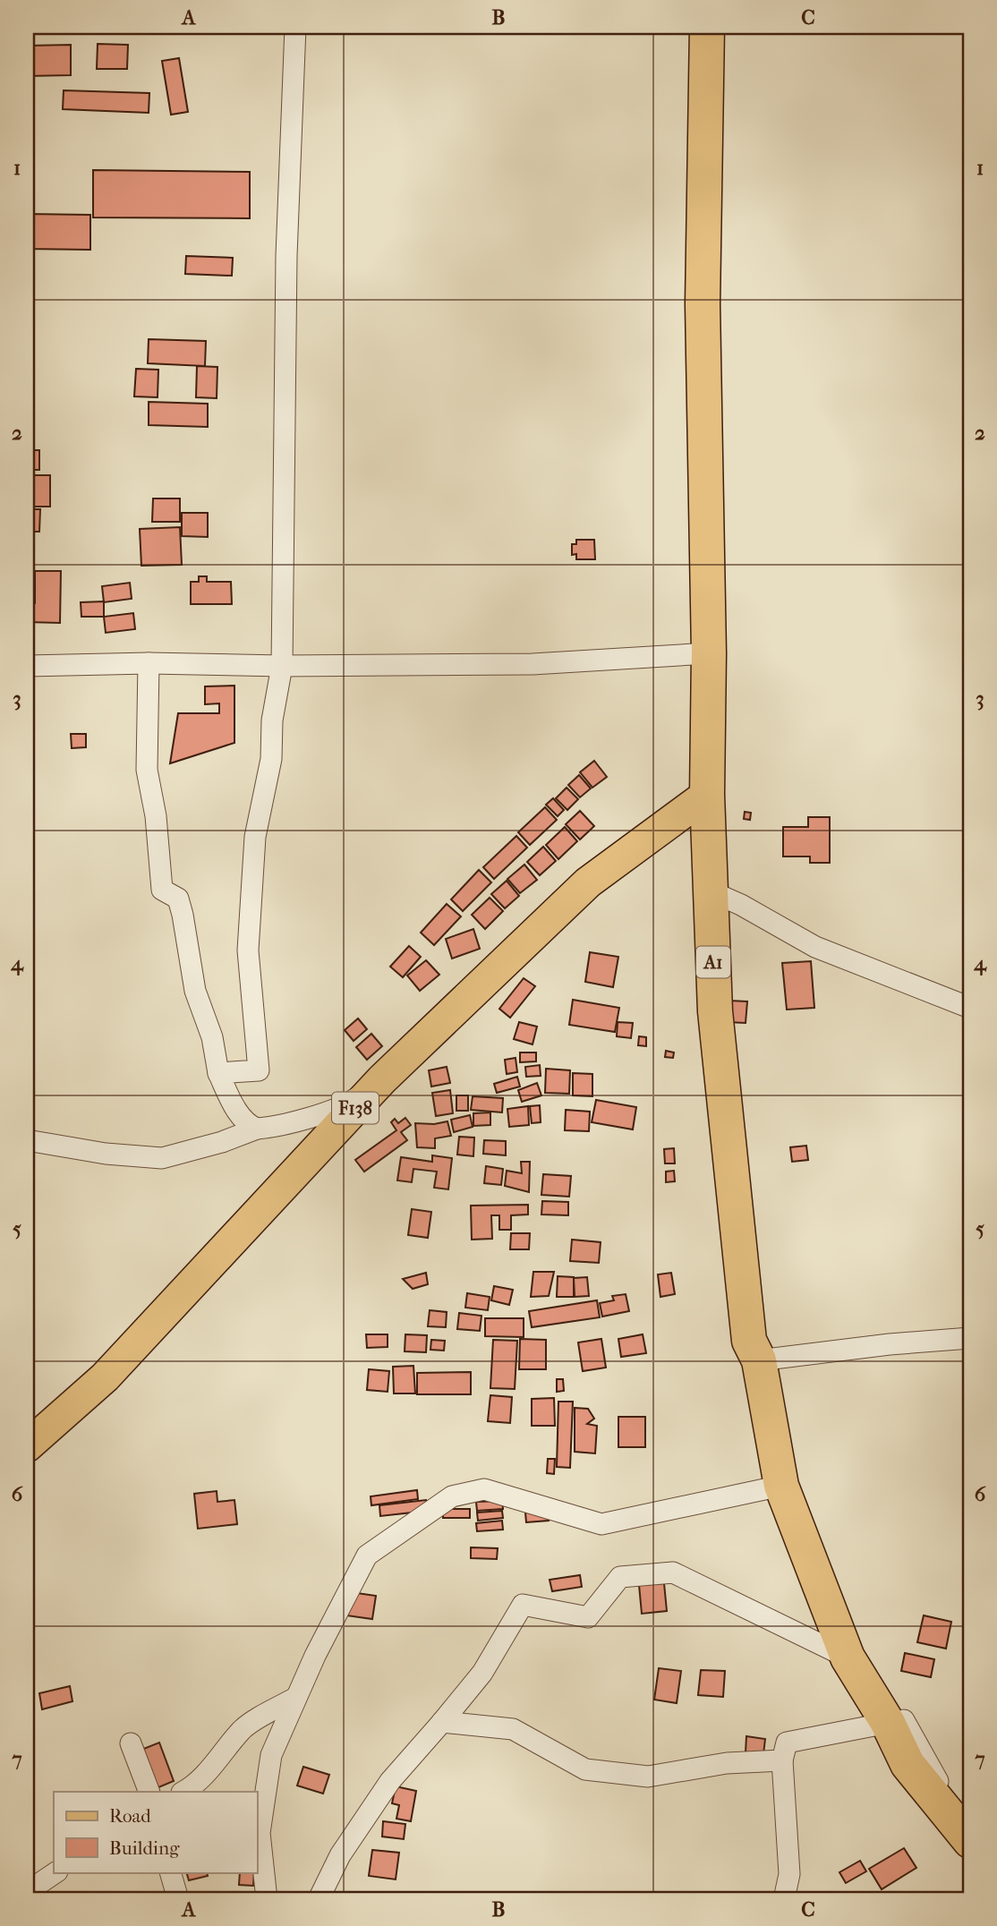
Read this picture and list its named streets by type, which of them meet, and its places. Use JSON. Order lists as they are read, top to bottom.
{
  "streets": {
    "highway": ["A1"],
    "main road": ["F138"]
  },
  "crossings": [
    ["A1", "F138"]
  ],
  "legend": ["Road", "Building"],
  "grid": {
    "columns": ["A", "B", "C"],
    "rows": [
      "1",
      "2",
      "3",
      "4",
      "5",
      "6",
      "7"
    ]
  }
}
